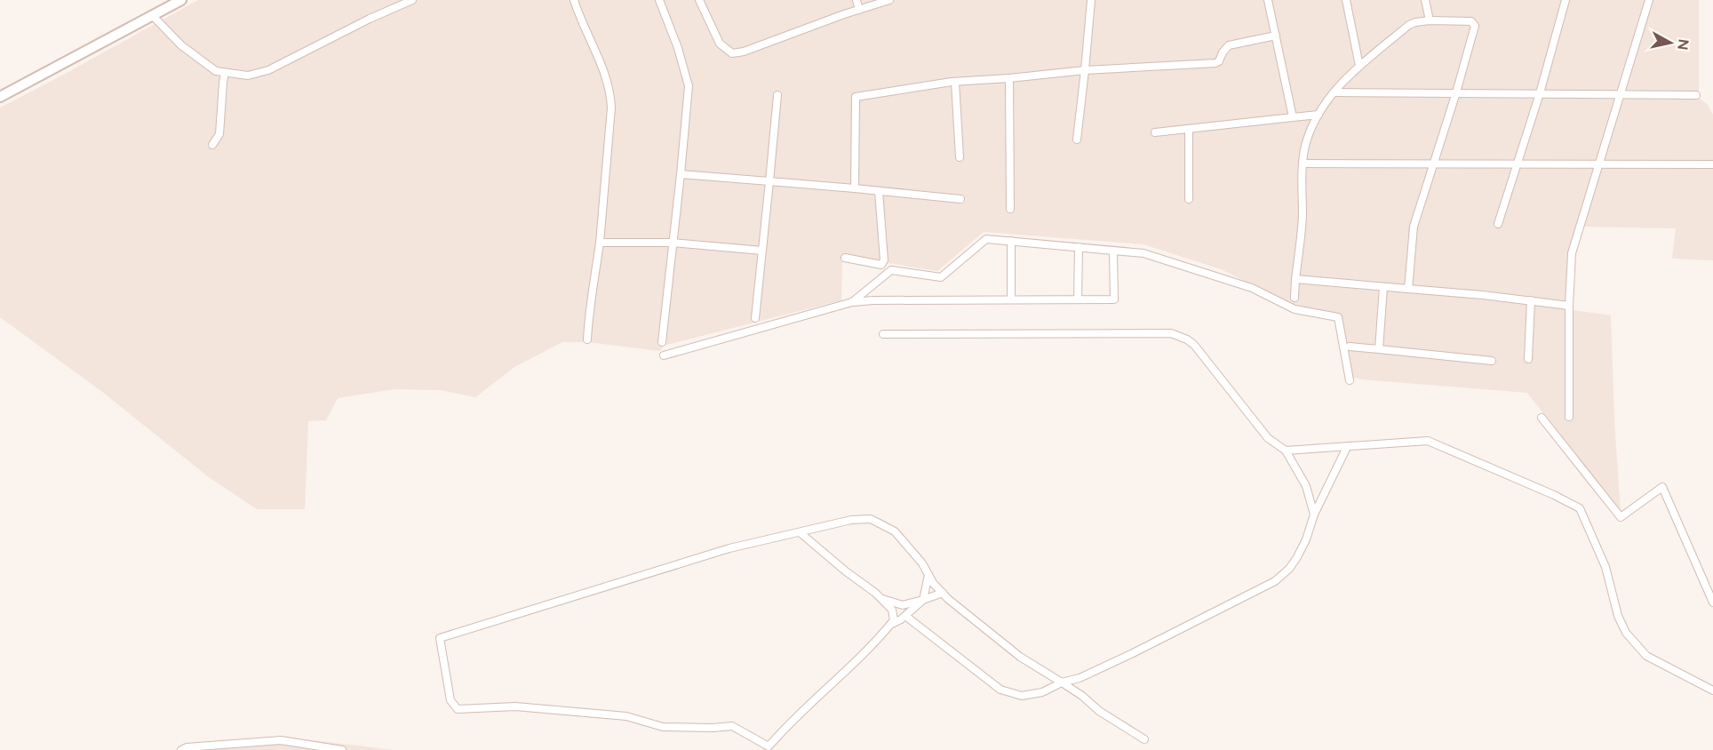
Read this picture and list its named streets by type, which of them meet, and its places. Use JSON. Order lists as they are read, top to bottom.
{
  "north": "right"
}
